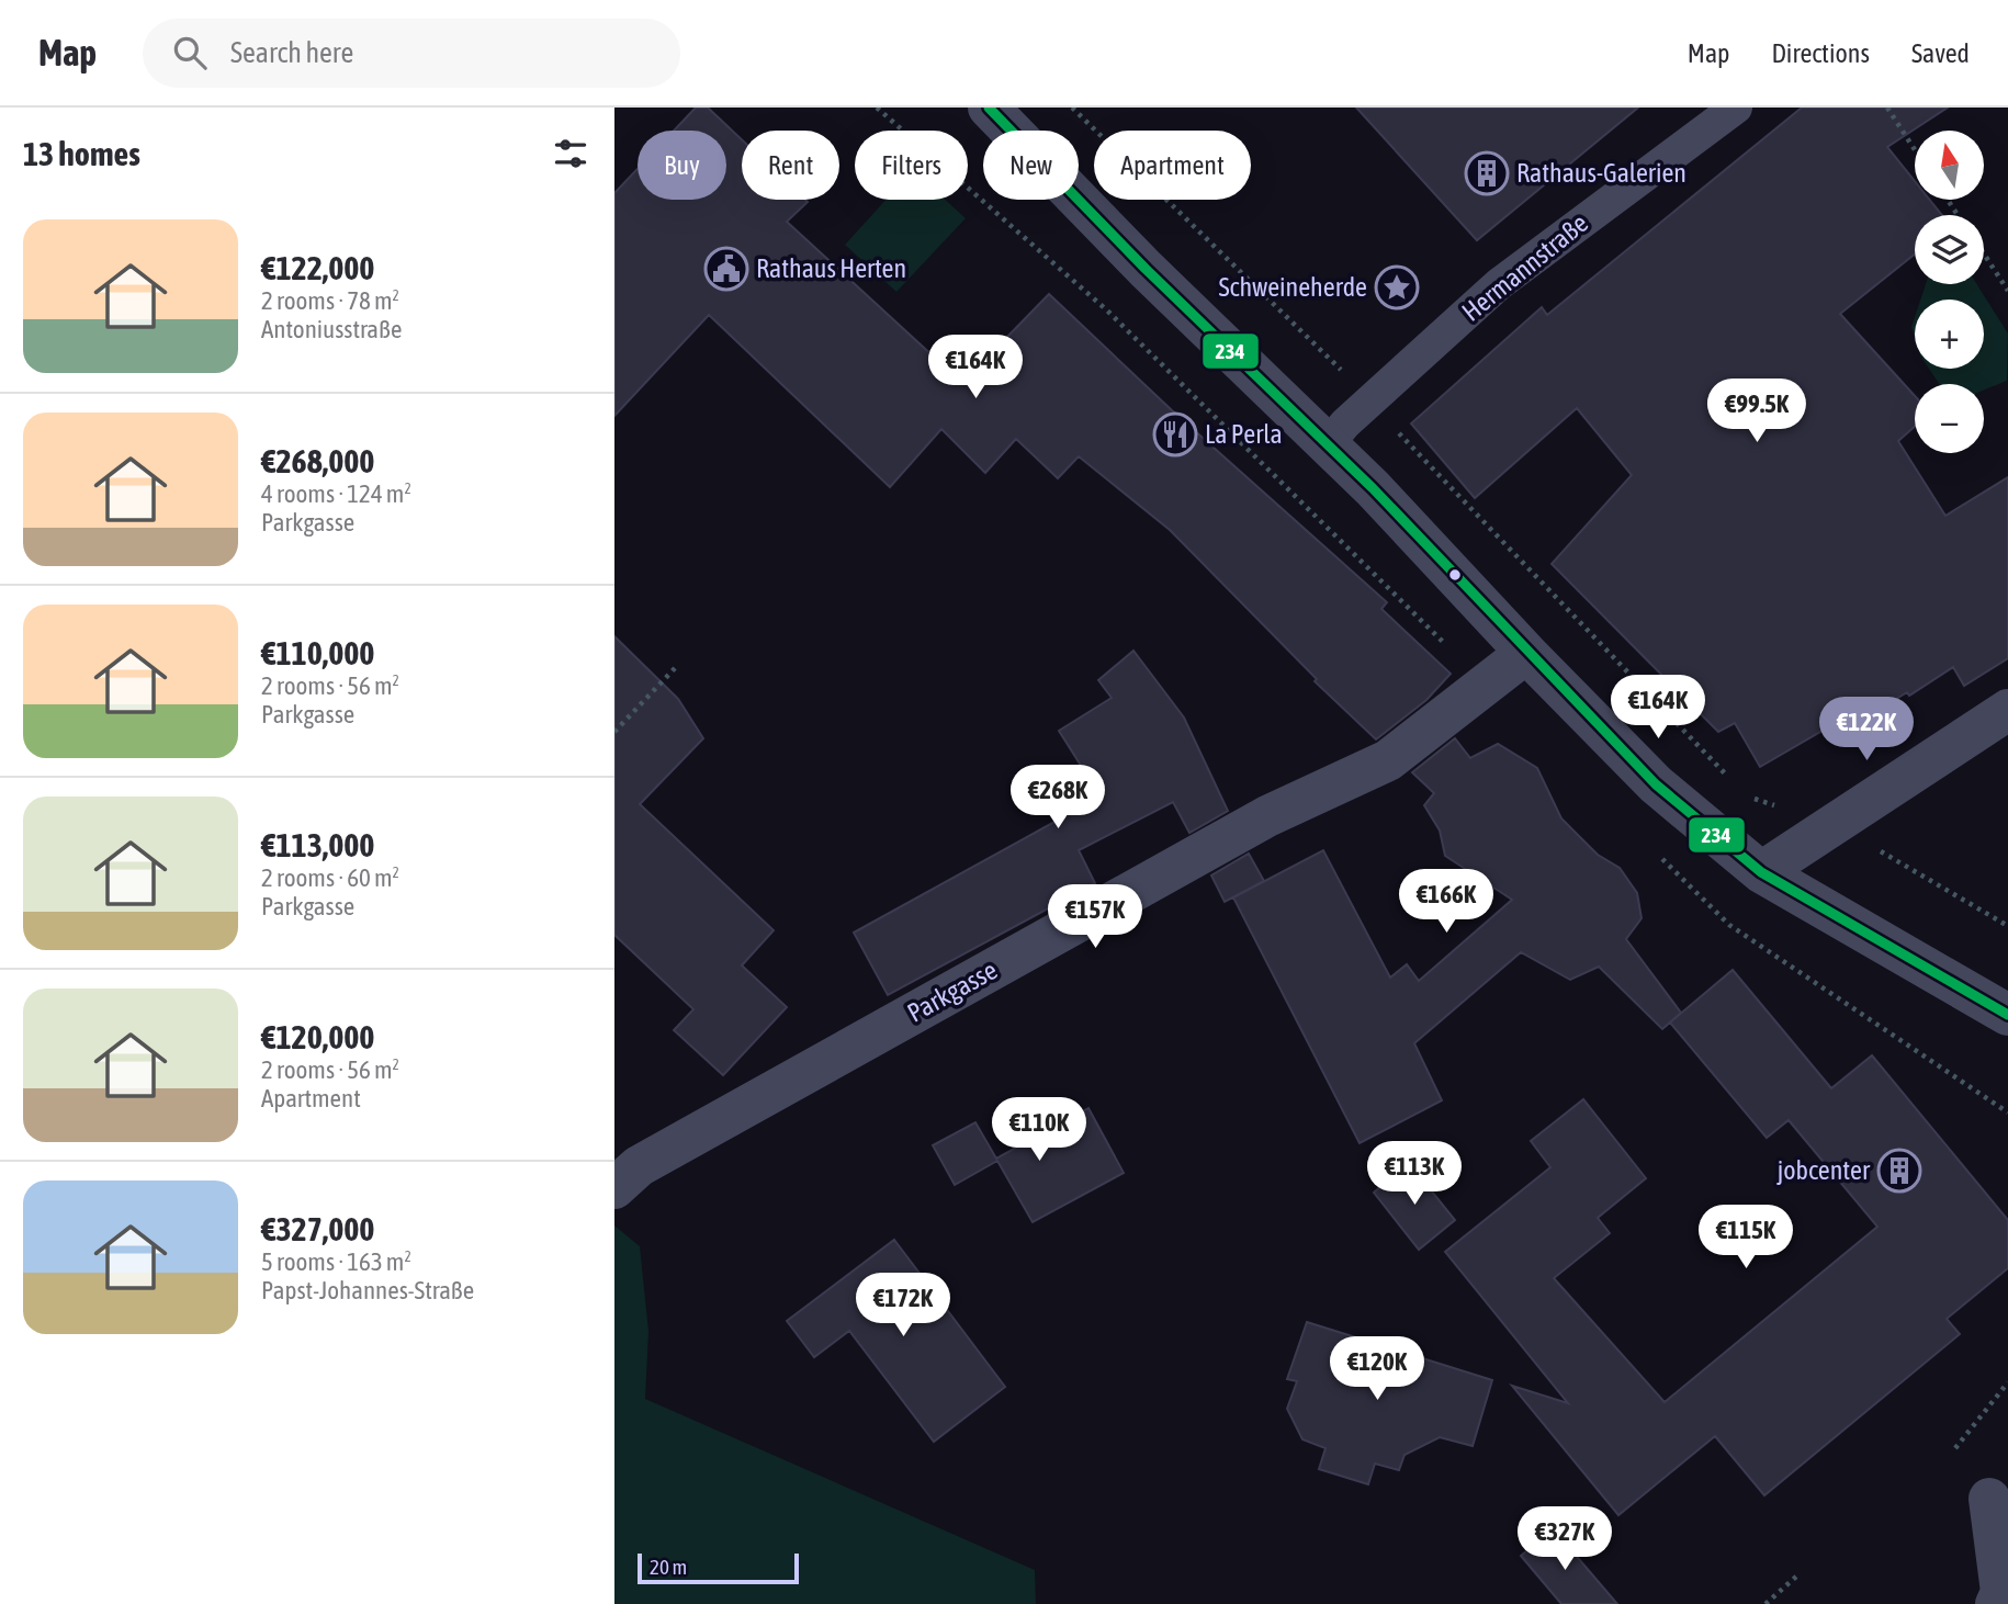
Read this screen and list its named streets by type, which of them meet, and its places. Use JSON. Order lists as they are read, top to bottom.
{
  "streets": {
    "street": ["Hermannstraße", "Parkgasse"]
  },
  "places": {
    "building": ["Rathaus-Galerien", "jobcenter"],
    "public building": ["Rathaus Herten"],
    "place": ["Schweineherde"],
    "restaurant": ["La Perla"]
  },
  "lines": ["transit line 234"],
  "scale_bar": "20 m",
  "north": "top",
  "page": {
    "header": "Map",
    "search": "Search here",
    "nav": ["Map", "Directions", "Saved"],
    "heading": "13 homes",
    "map_buttons": ["+", "−"],
    "chip": [
      "Buy",
      "Rent",
      "Filters",
      "New",
      "Apartment"
    ],
    "list": [
      {
        "name": "€122,000",
        "note": "2 rooms · 78 m² · Antoniusstraße"
      },
      {
        "name": "€268,000",
        "note": "4 rooms · 124 m² · Parkgasse"
      },
      {
        "name": "€110,000",
        "note": "2 rooms · 56 m² · Parkgasse"
      },
      {
        "name": "€113,000",
        "note": "2 rooms · 60 m² · Parkgasse"
      },
      {
        "name": "€120,000",
        "note": "2 rooms · 56 m² · Apartment"
      },
      {
        "name": "€327,000",
        "note": "5 rooms · 163 m² · Papst-Johannes-Straße"
      }
    ],
    "price": [
      "€164K",
      "€99.5K",
      "€164K",
      "€122K",
      "€268K",
      "€166K",
      "€157K",
      "€110K",
      "€113K",
      "€115K",
      "€172K",
      "€120K",
      "€327K"
    ],
    "scale": "20 m"
  }
}
